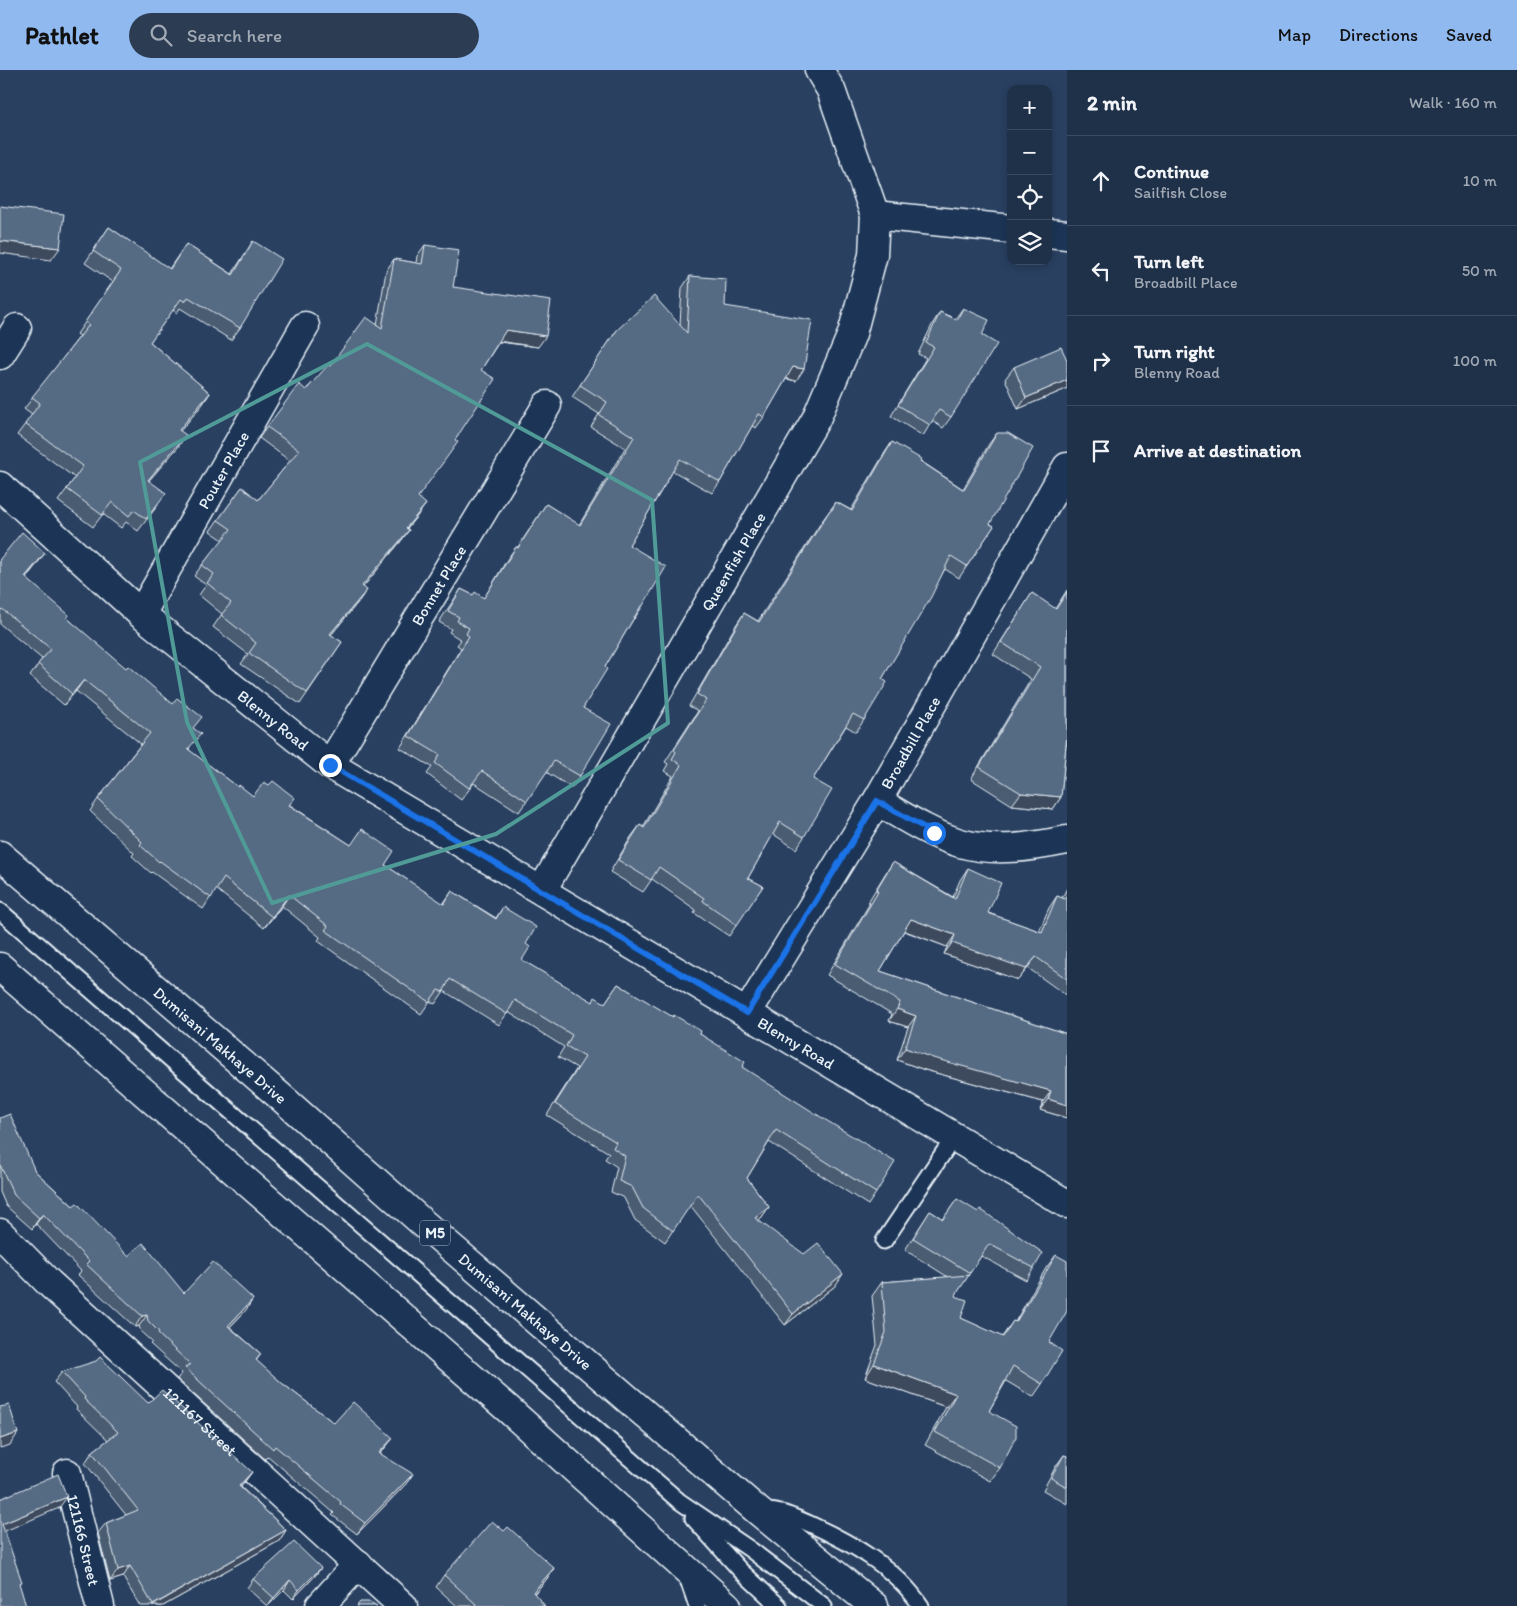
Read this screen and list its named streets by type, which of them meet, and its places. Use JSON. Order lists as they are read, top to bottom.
{
  "streets": {
    "street": [
      "Pouter Place",
      "Queenfish Place",
      "Bonnet Place",
      "Blenny Road",
      "Broadbill Place",
      "Dumisani Makhaye Drive",
      "M5",
      "121167 Street",
      "121166 Street"
    ]
  },
  "crossings": [
    ["Pouter Place", "Blenny Road"],
    ["Queenfish Place", "Blenny Road"],
    ["Bonnet Place", "Blenny Road"],
    ["Blenny Road", "Broadbill Place"]
  ],
  "page": {
    "header": "Pathlet",
    "search": "Search here",
    "nav": ["Map", "Directions", "Saved"],
    "heading": ["2 min", "Walk · 160 m"],
    "map_buttons": ["+", "−"],
    "list": [
      ["Continue", "Sailfish Close", "10 m"],
      ["Turn left", "Broadbill Place", "50 m"],
      ["Turn right", "Blenny Road", "100 m"],
      "Arrive at destination"
    ]
  }
}
